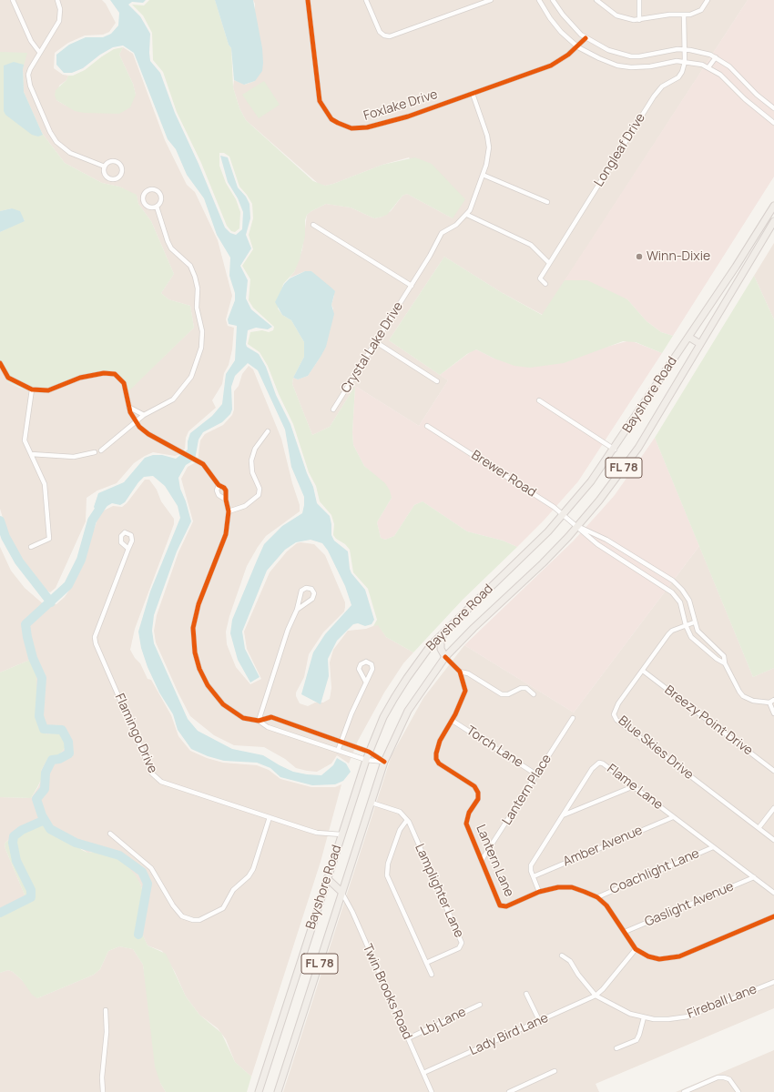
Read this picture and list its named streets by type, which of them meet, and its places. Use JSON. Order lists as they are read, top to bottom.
{
  "streets": {
    "main road": ["Bayshore Road", "FL 78"],
    "street": [
      "Foxlake Drive",
      "Longleaf Drive",
      "Crystal Lake Drive",
      "Brewer Road",
      "Breezy Point Drive",
      "Flamingo Drive",
      "Torch Lane",
      "Blue Skies Drive",
      "Flame Lane",
      "Lantern Place",
      "Amber Avenue",
      "Lantern Lane",
      "Coachlight Lane",
      "Lamplighter Lane",
      "Gaslight Avenue",
      "Twin Brooks Road",
      "Fireball Lane",
      "Lbj Lane",
      "Lady Bird Lane"
    ]
  },
  "crossings": [
    ["Foxlake Drive", "Crystal Lake Drive"],
    ["Bayshore Road", "Brewer Road"],
    ["Bayshore Road", "Flamingo Drive"],
    ["Bayshore Road", "Lantern Lane"],
    ["Bayshore Road", "Lamplighter Lane"],
    ["Bayshore Road", "Twin Brooks Road"],
    ["Breezy Point Drive", "Blue Skies Drive"],
    ["Torch Lane", "Lantern Place"],
    ["Torch Lane", "Lantern Lane"],
    ["Flame Lane", "Amber Avenue"],
    ["Flame Lane", "Lantern Lane"],
    ["Flame Lane", "Coachlight Lane"],
    ["Flame Lane", "Gaslight Avenue"],
    ["Lantern Place", "Lantern Lane"],
    ["Lantern Lane", "Coachlight Lane"],
    ["Lantern Lane", "Gaslight Avenue"],
    ["Twin Brooks Road", "Lbj Lane"],
    ["Twin Brooks Road", "Lady Bird Lane"],
    ["Fireball Lane", "Lady Bird Lane"]
  ],
  "places": ["Winn-Dixie"]
}
